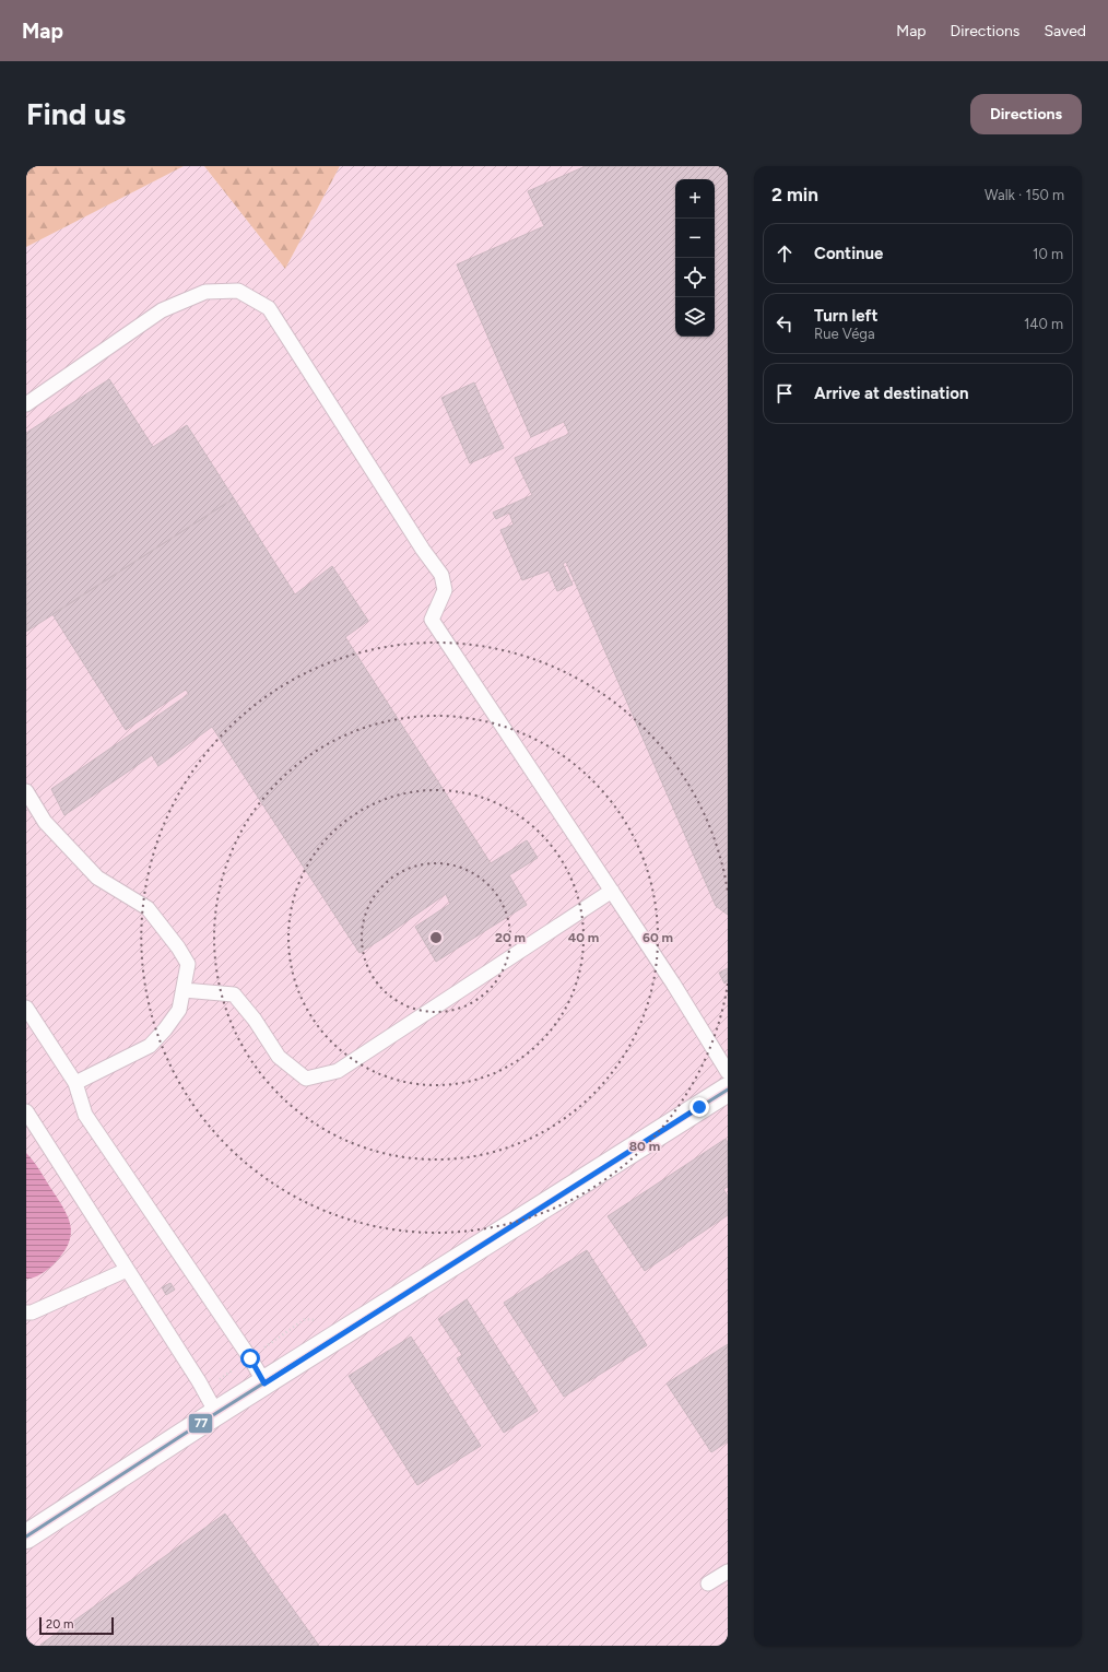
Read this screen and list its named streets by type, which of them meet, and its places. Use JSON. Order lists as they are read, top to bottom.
{
  "lines": ["transit line 77"],
  "scale_bar": "20 m",
  "page": {
    "header": "Map",
    "nav": ["Map", "Directions", "Saved"],
    "buttons": "Directions",
    "title": "Find us",
    "heading": ["2 min", "Walk · 150 m"],
    "map_buttons": ["+", "−"],
    "list": [
      ["Continue", "10 m"],
      ["Turn left", "Rue Véga", "140 m"],
      "Arrive at destination"
    ],
    "scale": "20 m"
  },
  "rings": [
    "20 m",
    "40 m",
    "60 m",
    "80 m"
  ]
}
